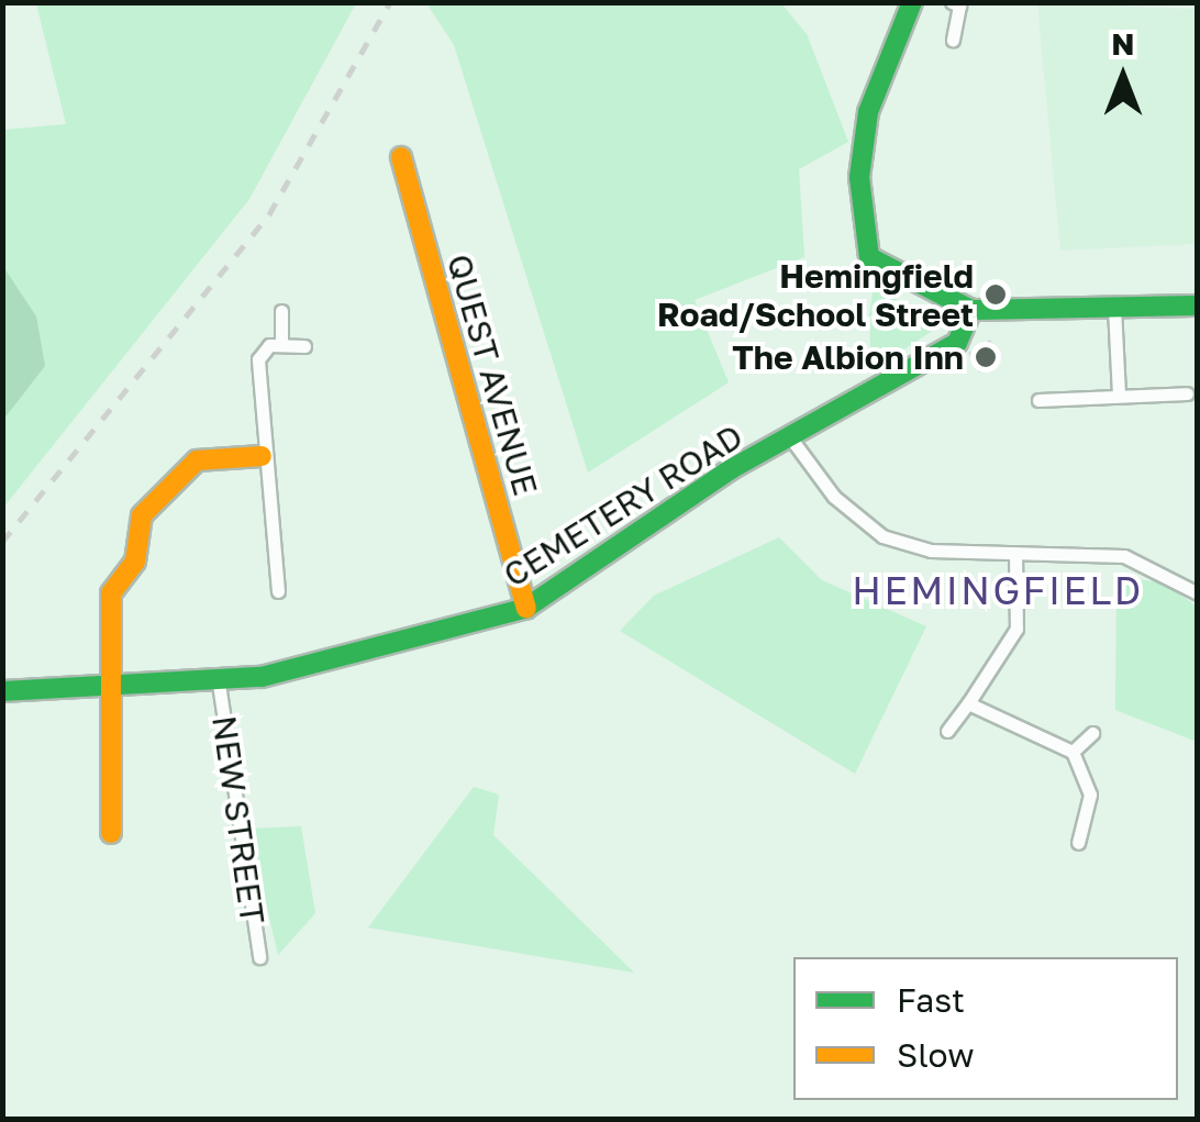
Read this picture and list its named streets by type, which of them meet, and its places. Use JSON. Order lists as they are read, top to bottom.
{
  "streets": {
    "street": ["QUEST AVENUE", "CEMETERY ROAD", "NEW STREET"]
  },
  "crossings": [
    ["QUEST AVENUE", "CEMETERY ROAD"],
    ["CEMETERY ROAD", "NEW STREET"]
  ],
  "districts": ["HEMINGFIELD"],
  "places": ["Hemingfield Road/School Street", "The Albion Inn"],
  "legend": ["Fast", "Slow"],
  "north": "top"
}
